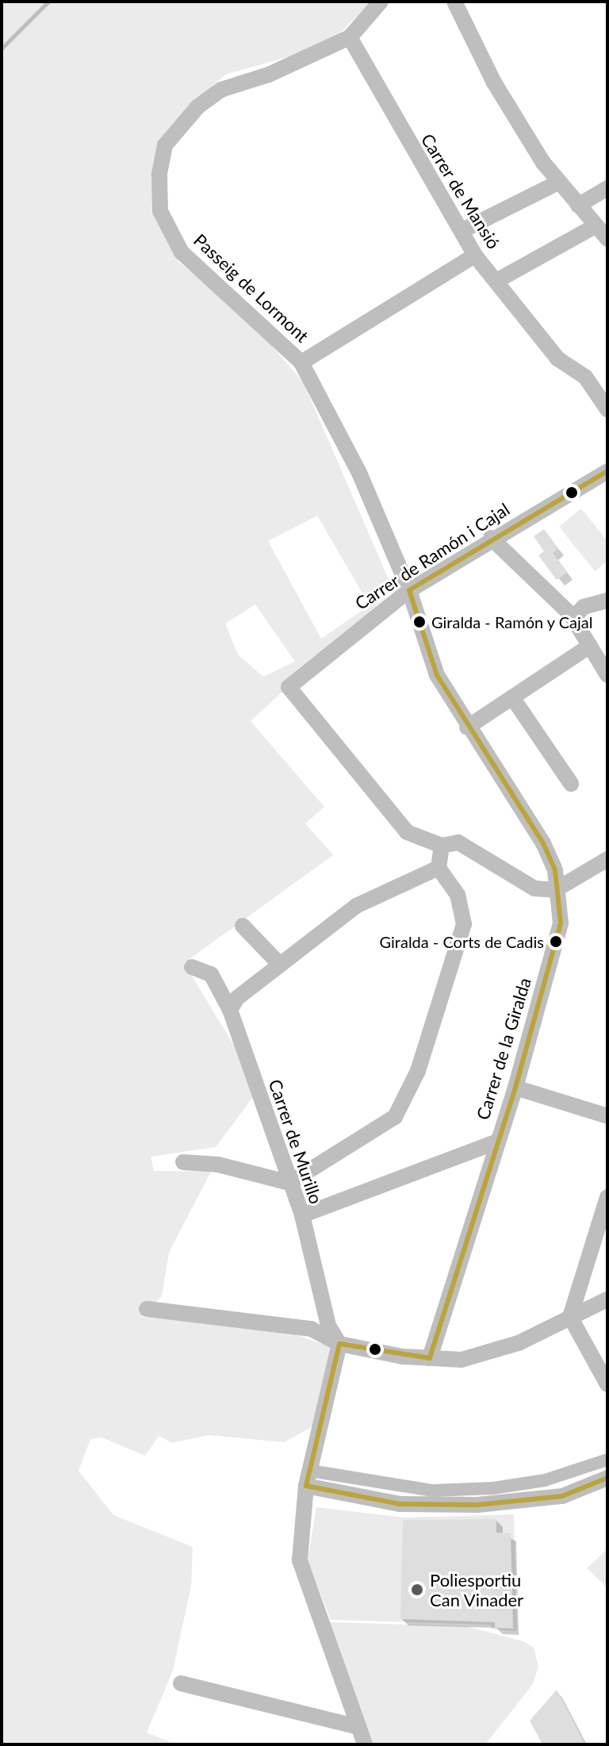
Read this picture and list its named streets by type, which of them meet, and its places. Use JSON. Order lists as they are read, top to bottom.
{
  "streets": {
    "street": [
      "Carrer de Mansió",
      "Passeig de Lormont",
      "Carrer de Ramón i Cajal",
      "Carrer de la Giralda",
      "Carrer de Murillo"
    ]
  },
  "crossings": [
    ["Carrer de Mansió", "Passeig de Lormont"],
    ["Passeig de Lormont", "Carrer de Ramón i Cajal"],
    ["Passeig de Lormont", "Carrer de la Giralda"],
    ["Carrer de Ramón i Cajal", "Carrer de la Giralda"]
  ],
  "places": ["Giralda - Ramón y Cajal", "Giralda - Corts de Cadis", "Poliesportiu Can Vinader"]
}
